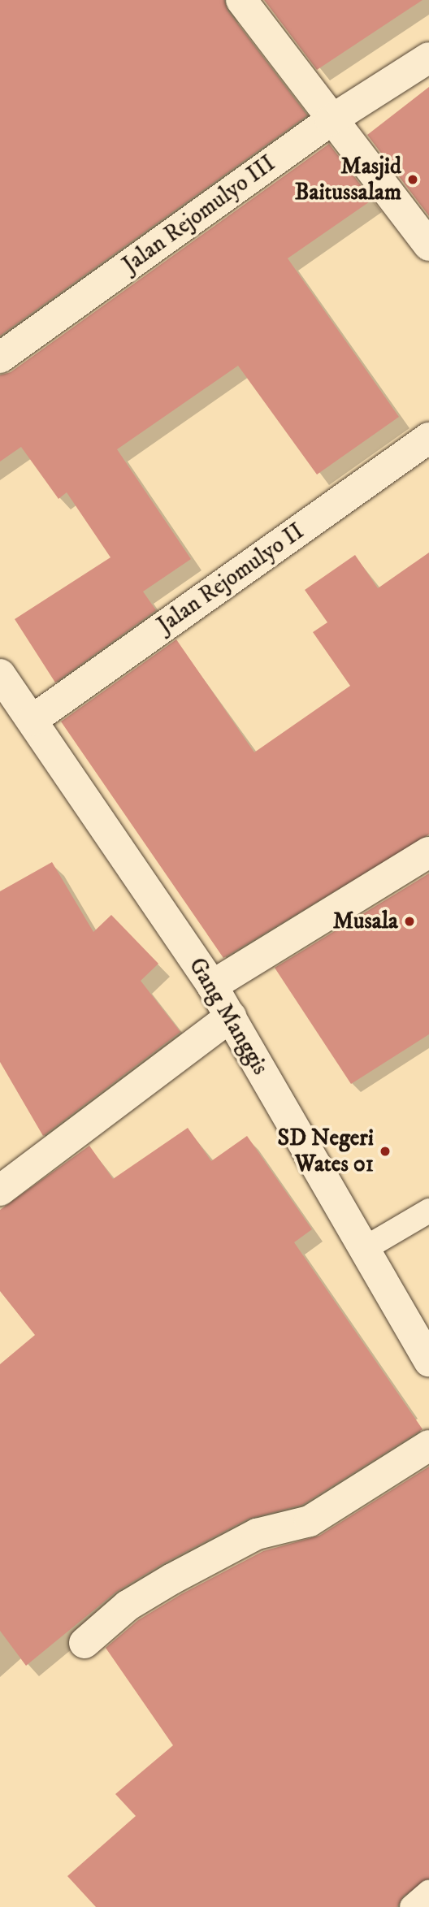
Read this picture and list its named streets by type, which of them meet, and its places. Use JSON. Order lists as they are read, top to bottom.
{
  "streets": {
    "street": ["Jalan Rejomulyo III", "Jalan Rejomulyo II", "Gang Manggis"]
  },
  "crossings": [
    ["Jalan Rejomulyo II", "Gang Manggis"]
  ],
  "places": ["Masjid Baitussalam", "Musala", "SD Negeri Wates 01"]
}
